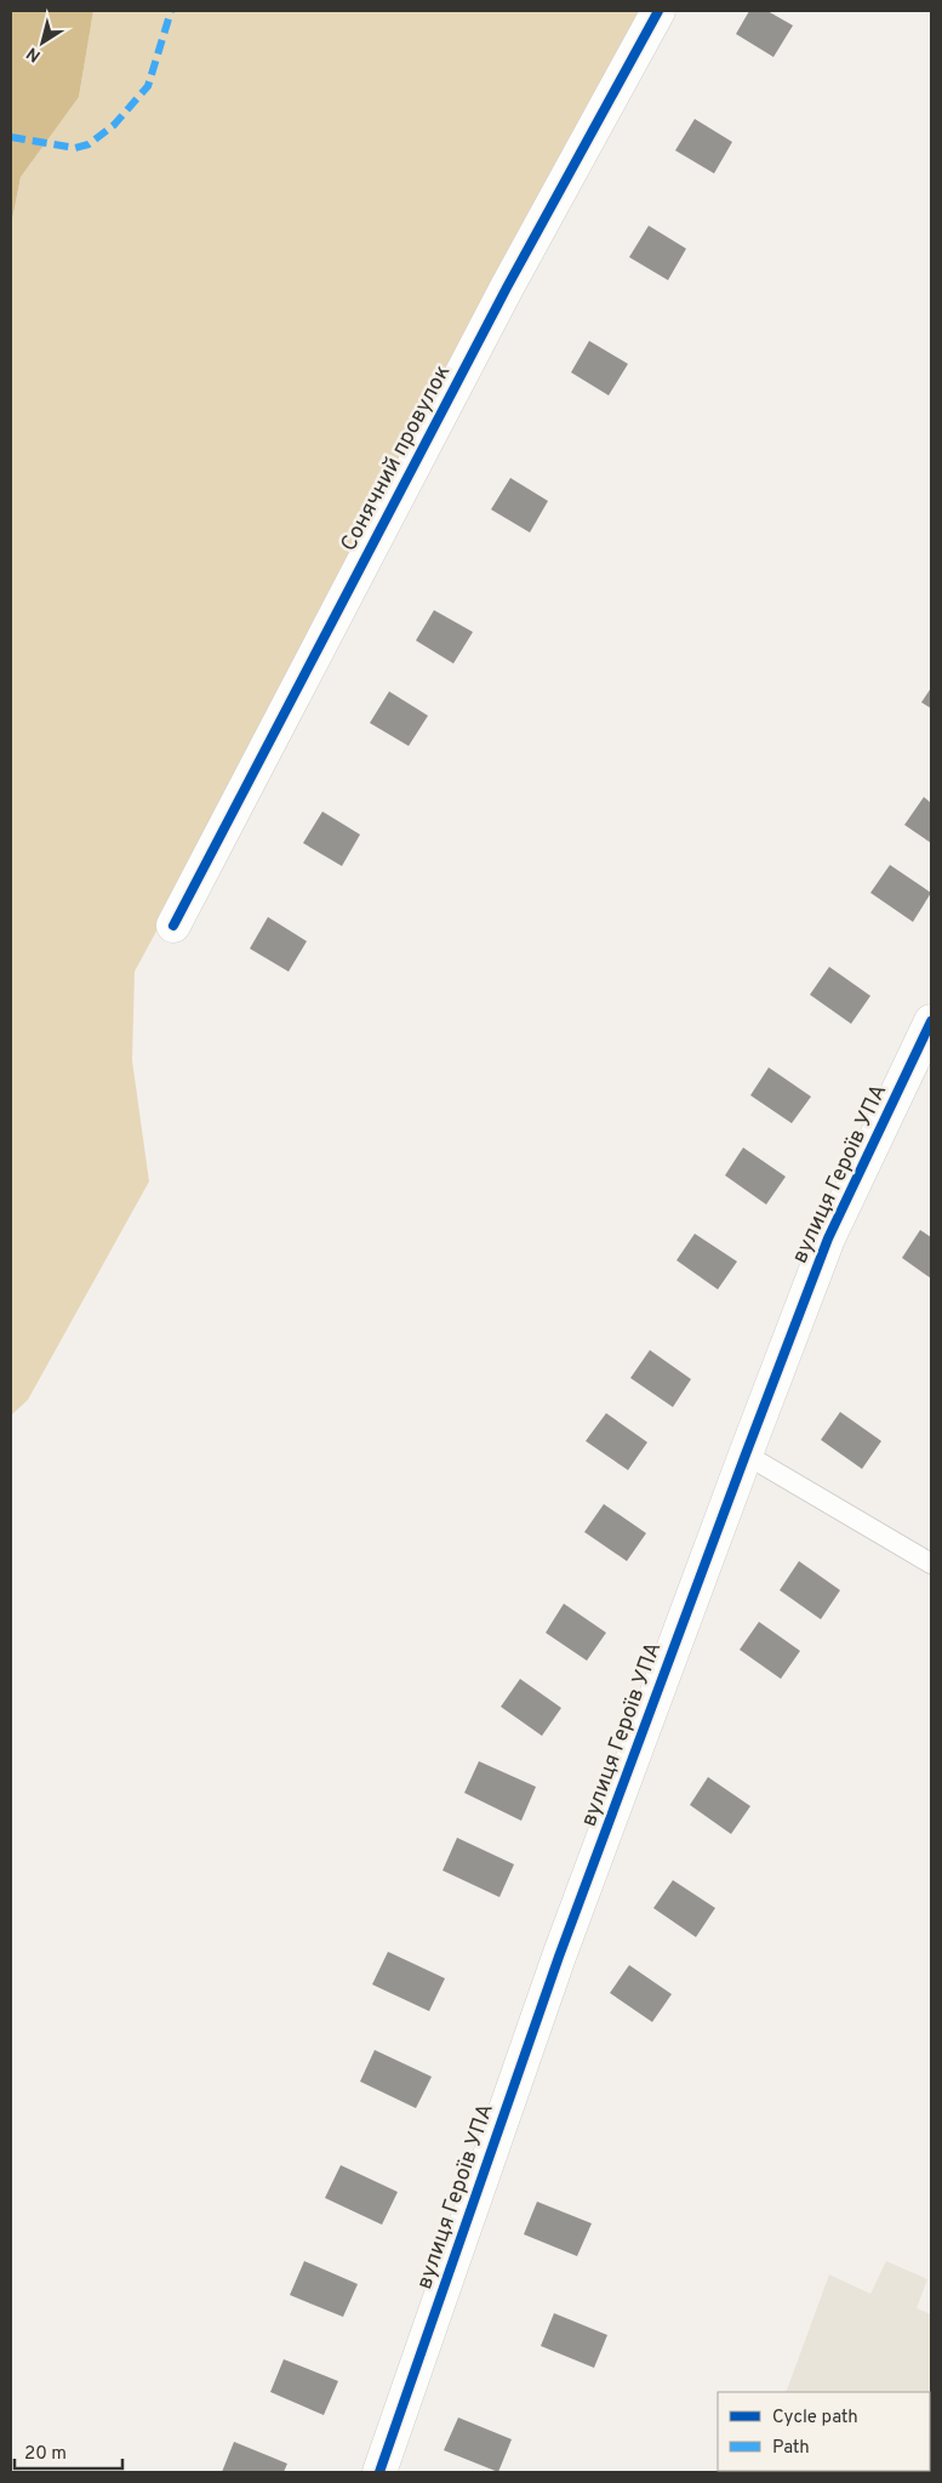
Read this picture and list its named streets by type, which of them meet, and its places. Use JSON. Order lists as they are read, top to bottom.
{
  "streets": {
    "street": ["Сонячний провулок", "вулиця Героїв УПА"]
  },
  "legend": ["Cycle path", "Path"],
  "scale_bar": "20 m",
  "north": "bottom left"
}
